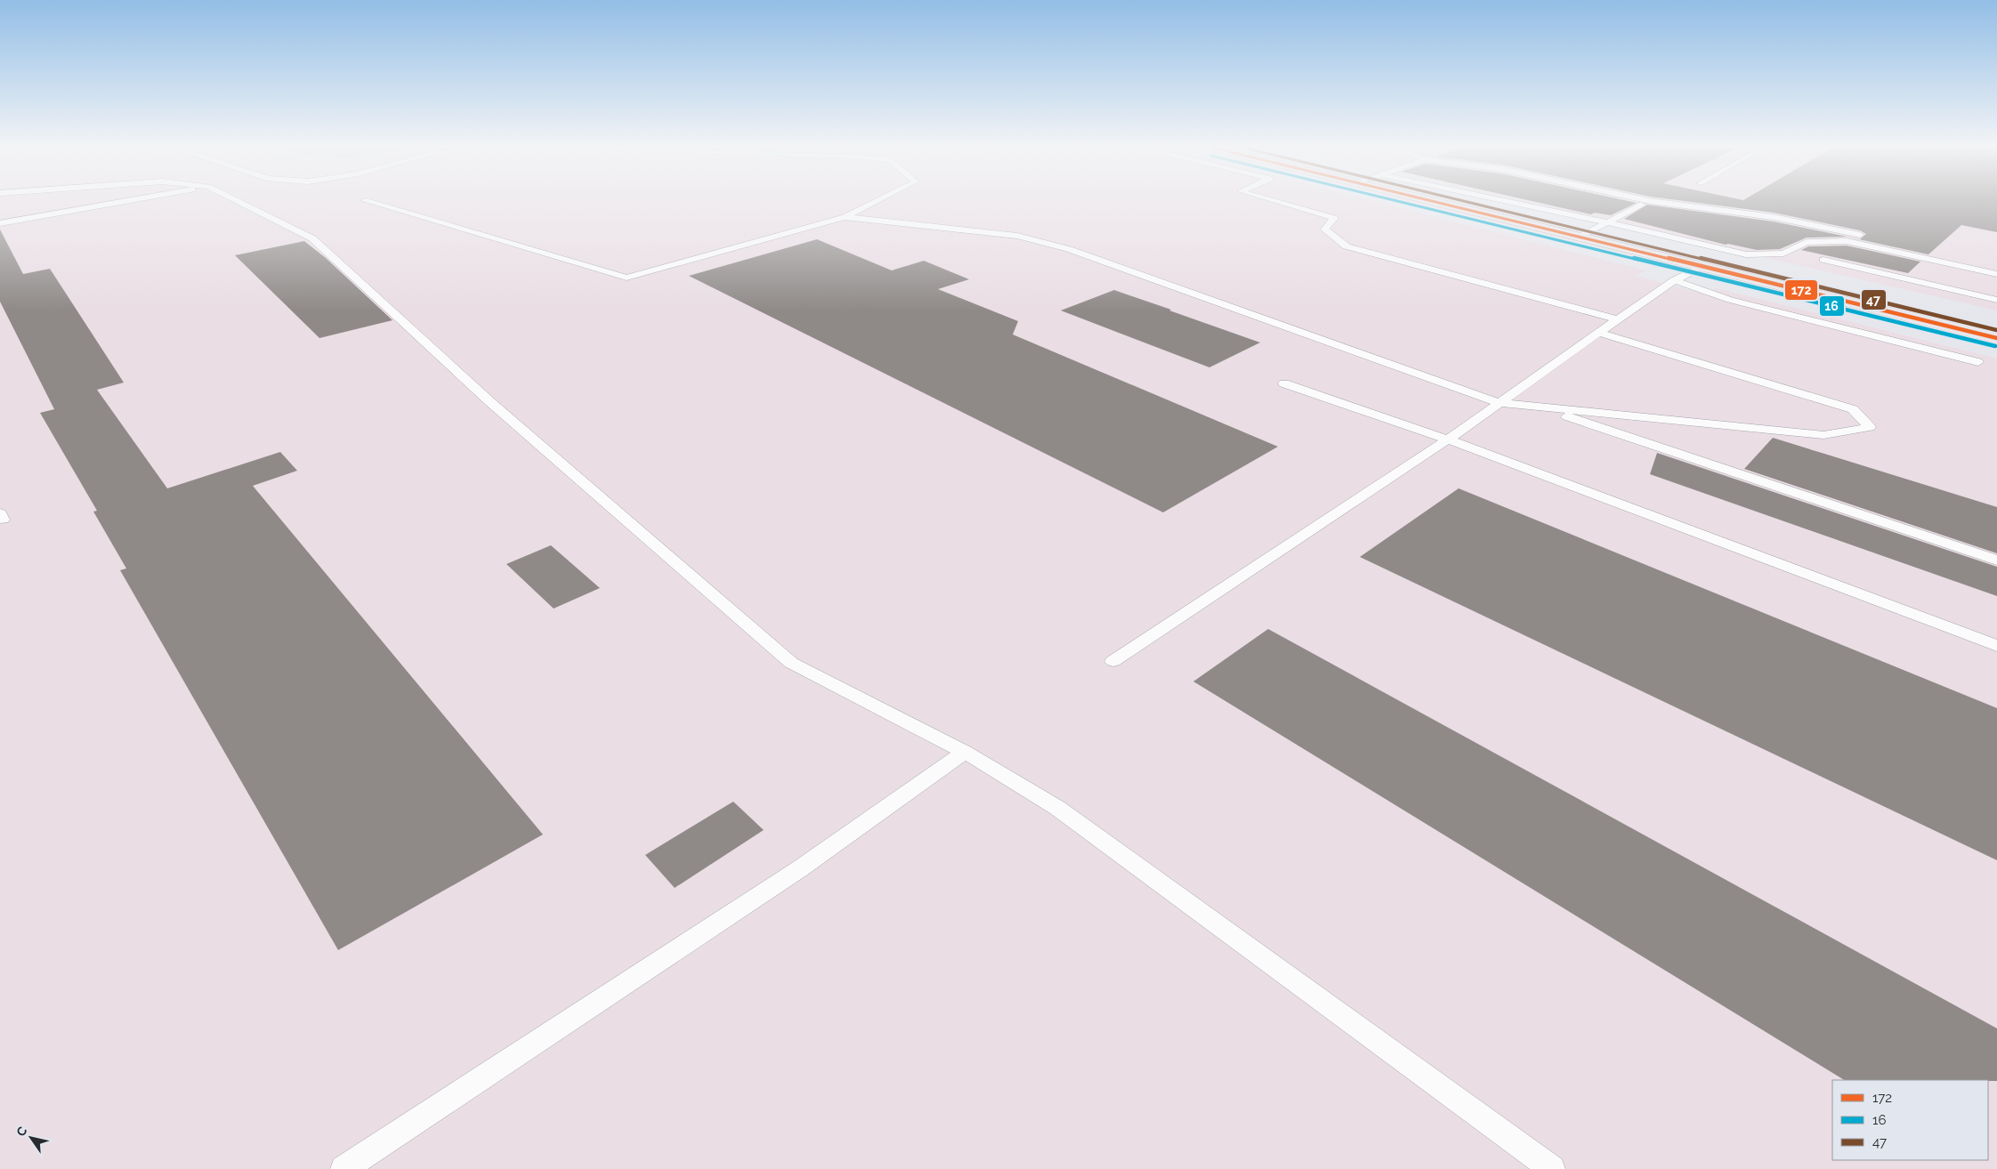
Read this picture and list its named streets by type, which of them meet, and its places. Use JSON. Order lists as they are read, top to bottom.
{
  "lines": ["transit line 172", "transit line 16", "transit line 47"],
  "legend": ["172", "16", "47"],
  "north": "top left"
}
